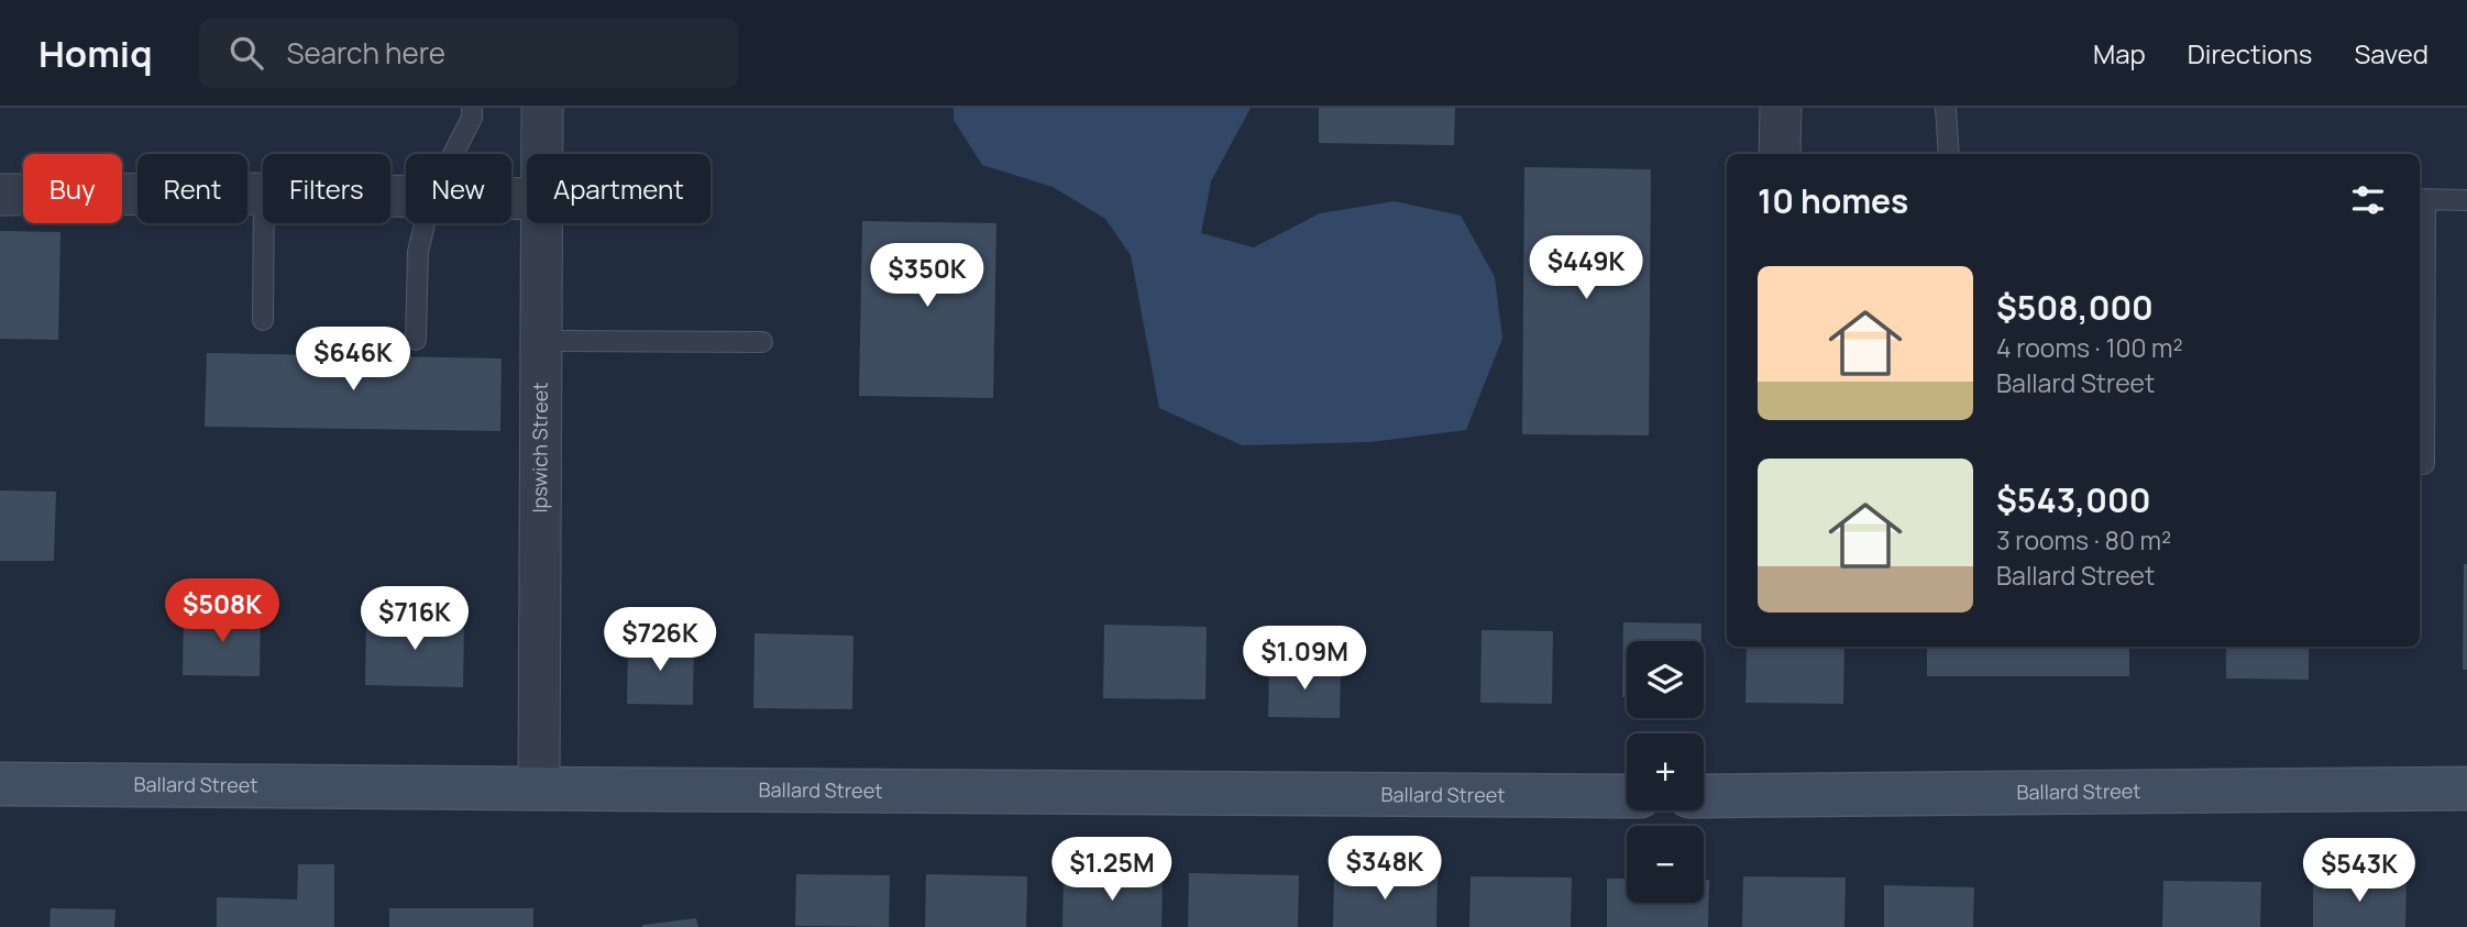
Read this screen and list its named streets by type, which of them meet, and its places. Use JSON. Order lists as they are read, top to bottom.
{
  "streets": {
    "street": ["Ipswich Street", "Ballard Street"]
  },
  "crossings": [
    ["Ipswich Street", "Ballard Street"]
  ],
  "page": {
    "header": "Homiq",
    "search": "Search here",
    "nav": ["Map", "Directions", "Saved"],
    "chip": [
      "Buy",
      "Rent",
      "Filters",
      "New",
      "Apartment"
    ],
    "heading": "10 homes",
    "price": [
      "$449K",
      "$350K",
      "$646K",
      "$508K",
      "$716K",
      "$726K",
      "$1.09M",
      "$348K",
      "$1.25M",
      "$543K"
    ],
    "list": [
      {
        "name": "$508,000",
        "note": "4 rooms · 100 m² · Ballard Street"
      },
      {
        "name": "$543,000",
        "note": "3 rooms · 80 m² · Ballard Street"
      }
    ],
    "map_buttons": ["+", "−"]
  }
}
